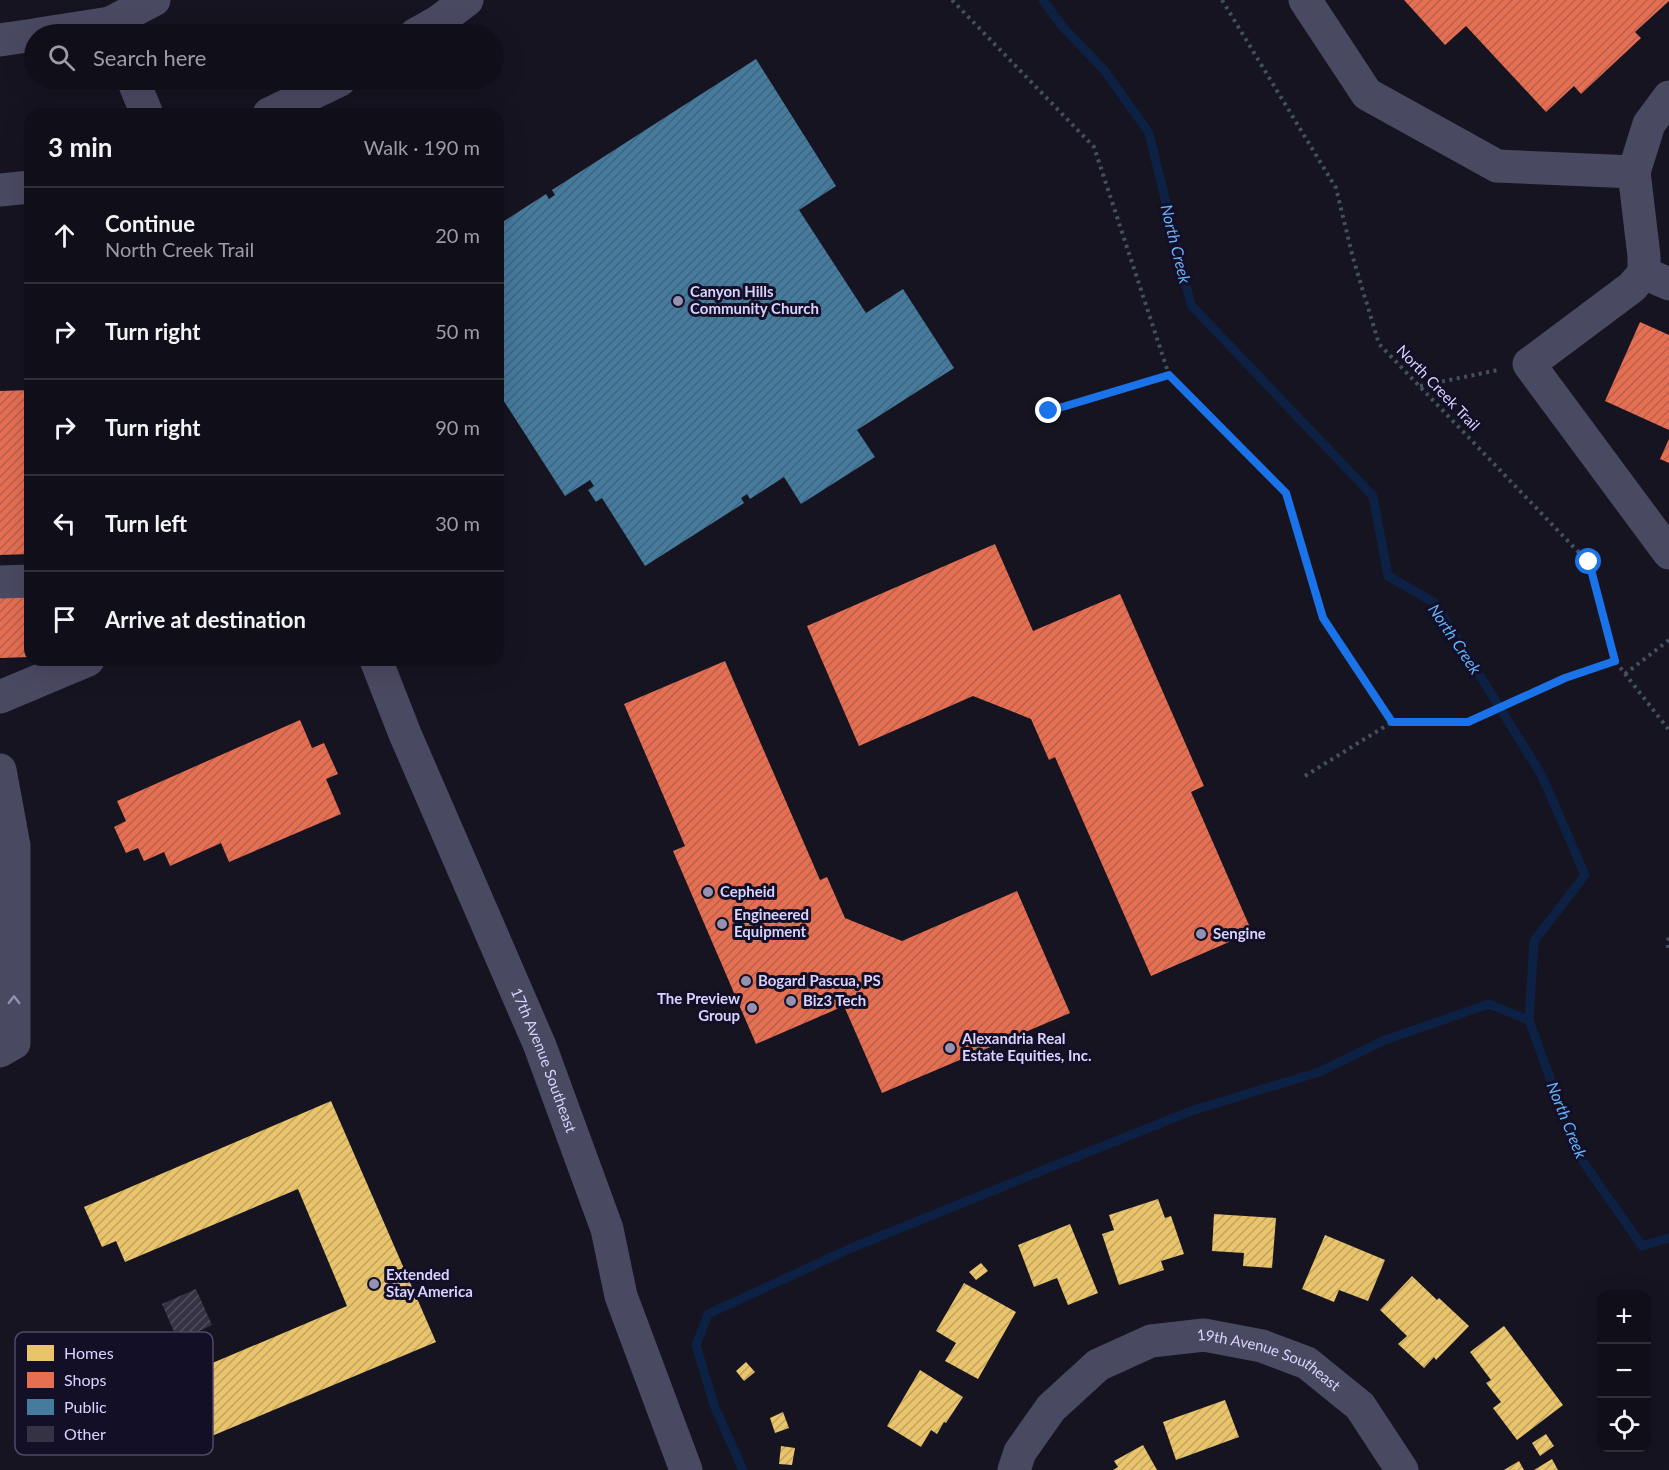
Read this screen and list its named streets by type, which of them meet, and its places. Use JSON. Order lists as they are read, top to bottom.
{
  "streets": {
    "street": ["17th Avenue Southeast", "19th Avenue Southeast"],
    "path": ["North Creek Trail"]
  },
  "water": ["North Creek"],
  "places": [
    "Canyon Hills Community Church",
    "Cepheid",
    "Engineered Equipment",
    "Sengine",
    "Bogard Pascua, PS",
    "Biz3 Tech",
    "The Preview Group",
    "Alexandria Real Estate Equities, Inc.",
    "Extended Stay America"
  ],
  "legend": [
    "Homes",
    "Shops",
    "Public",
    "Other"
  ],
  "page": {
    "search": "Search here",
    "heading": ["3 min", "Walk · 190 m"],
    "list": [
      ["Continue", "North Creek Trail", "20 m"],
      ["Turn right", "50 m"],
      ["Turn right", "90 m"],
      ["Turn left", "30 m"],
      "Arrive at destination"
    ],
    "map_buttons": ["+", "−"]
  }
}
